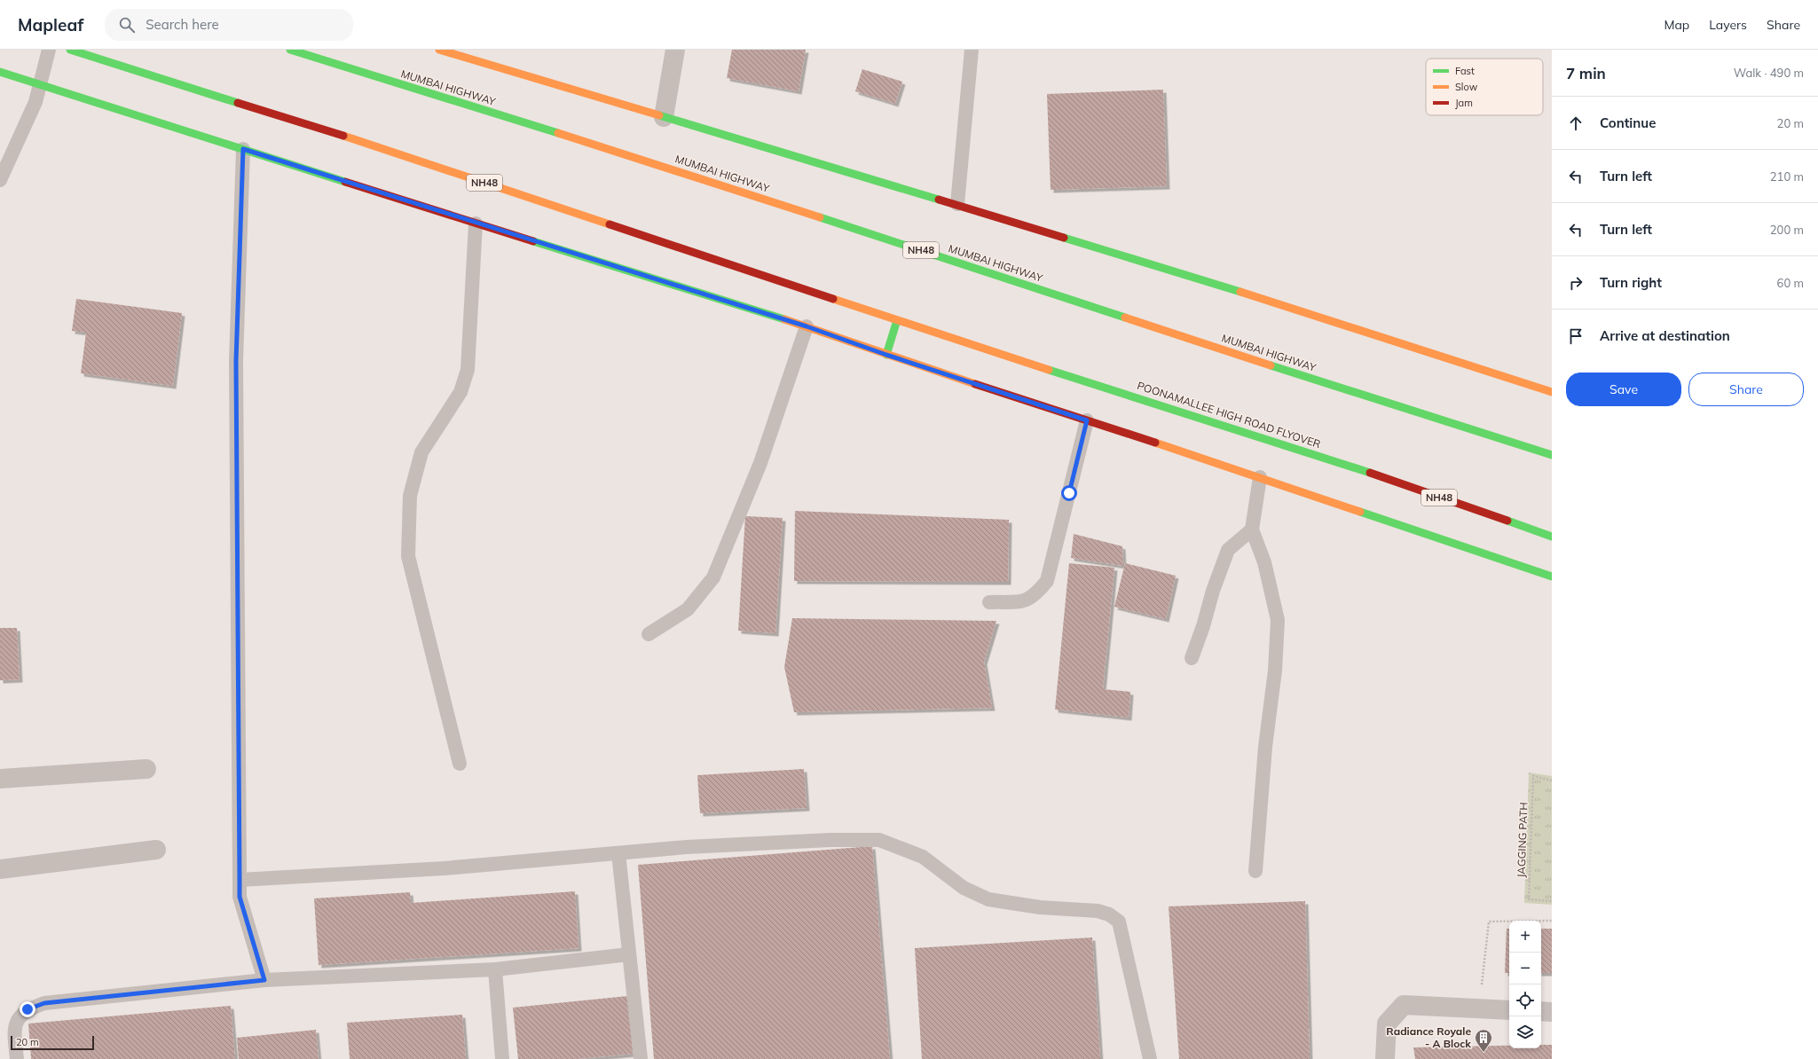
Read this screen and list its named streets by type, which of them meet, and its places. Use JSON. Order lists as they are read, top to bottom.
{
  "streets": {
    "main road": ["MUMBAI HIGHWAY", "NH48", "POONAMALLEE HIGH ROAD FLYOVER"],
    "path": ["JAGGING PATH"]
  },
  "crossings": [
    ["NH48", "POONAMALLEE HIGH ROAD FLYOVER"]
  ],
  "places": {
    "building": ["Radiance Royale - A Block"]
  },
  "legend": ["Fast", "Slow", "Jam"],
  "scale_bar": "20 m",
  "page": {
    "header": "Mapleaf",
    "search": "Search here",
    "nav": ["Map", "Layers", "Share"],
    "heading": ["7 min", "Walk · 490 m"],
    "list": [
      ["Continue", "20 m"],
      ["Turn left", "210 m"],
      ["Turn left", "200 m"],
      ["Turn right", "60 m"],
      "Arrive at destination"
    ],
    "buttons": ["Save", "Share"],
    "map_buttons": ["+", "−"],
    "scale": "20 m"
  }
}
